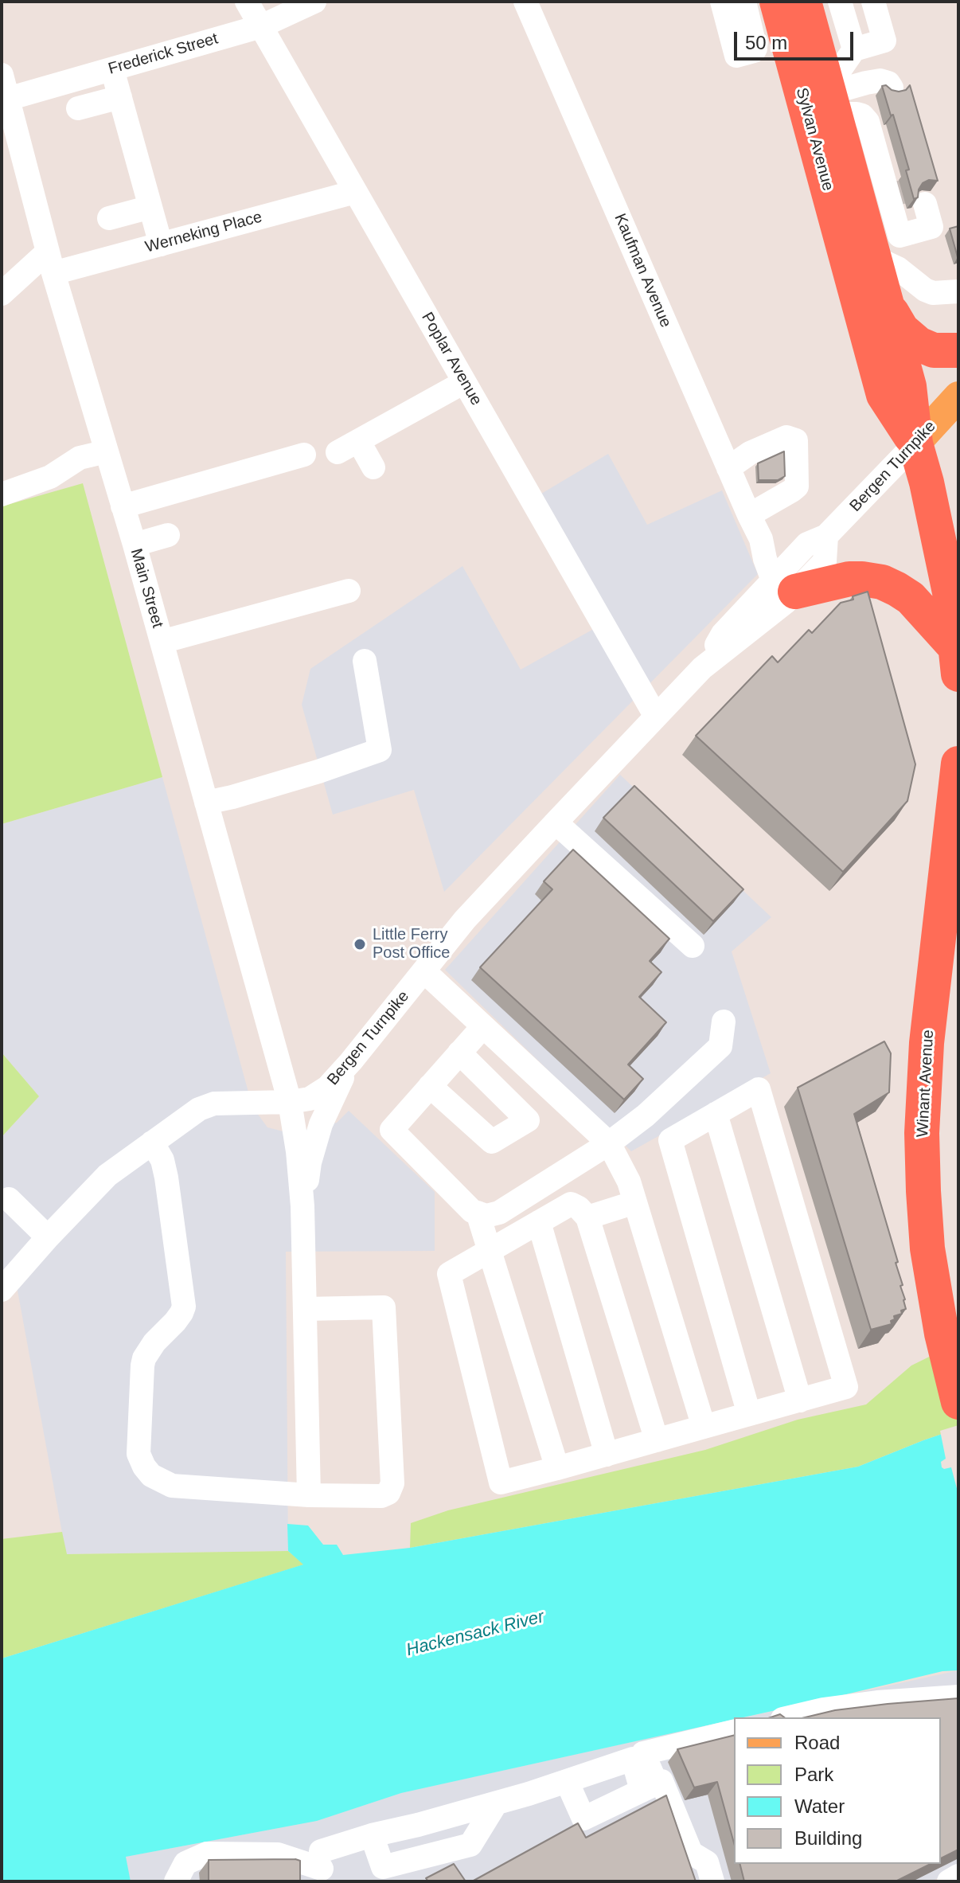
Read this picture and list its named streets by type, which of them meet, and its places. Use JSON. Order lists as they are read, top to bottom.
{
  "streets": {
    "highway": ["Sylvan Avenue", "Winant Avenue"],
    "main road": ["Bergen Turnpike"],
    "street": [
      "Frederick Street",
      "Werneking Place",
      "Kaufman Avenue",
      "Poplar Avenue",
      "Main Street"
    ]
  },
  "crossings": [
    ["Frederick Street", "Poplar Avenue"],
    ["Frederick Street", "Main Street"],
    ["Werneking Place", "Poplar Avenue"],
    ["Werneking Place", "Main Street"],
    ["Kaufman Avenue", "Bergen Turnpike"],
    ["Poplar Avenue", "Bergen Turnpike"],
    ["Bergen Turnpike", "Main Street"]
  ],
  "water": ["Hackensack River"],
  "places": ["Little Ferry Post Office"],
  "legend": [
    "Road",
    "Park",
    "Water",
    "Building"
  ],
  "scale_bar": "50 m"
}
